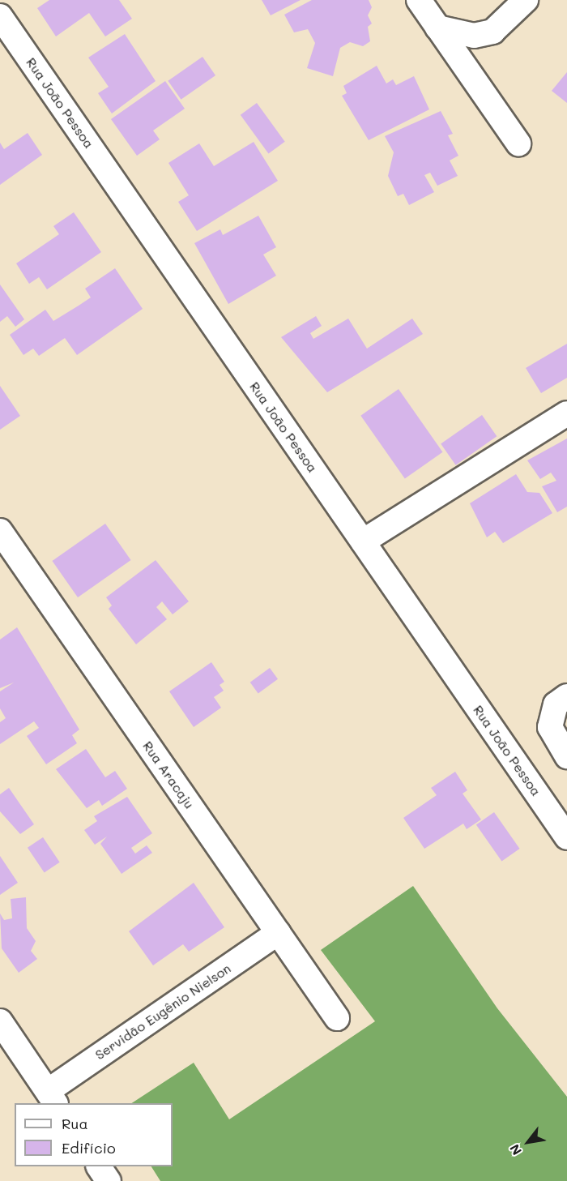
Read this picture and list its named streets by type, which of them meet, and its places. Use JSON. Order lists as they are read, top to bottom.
{
  "streets": {
    "street": ["Rua João Pessoa", "Rua Aracaju", "Servidão Eugênio Nielson"]
  },
  "crossings": [
    ["Rua Aracaju", "Servidão Eugênio Nielson"]
  ],
  "legend": ["Rua", "Edifício"],
  "north": "bottom left"
}
